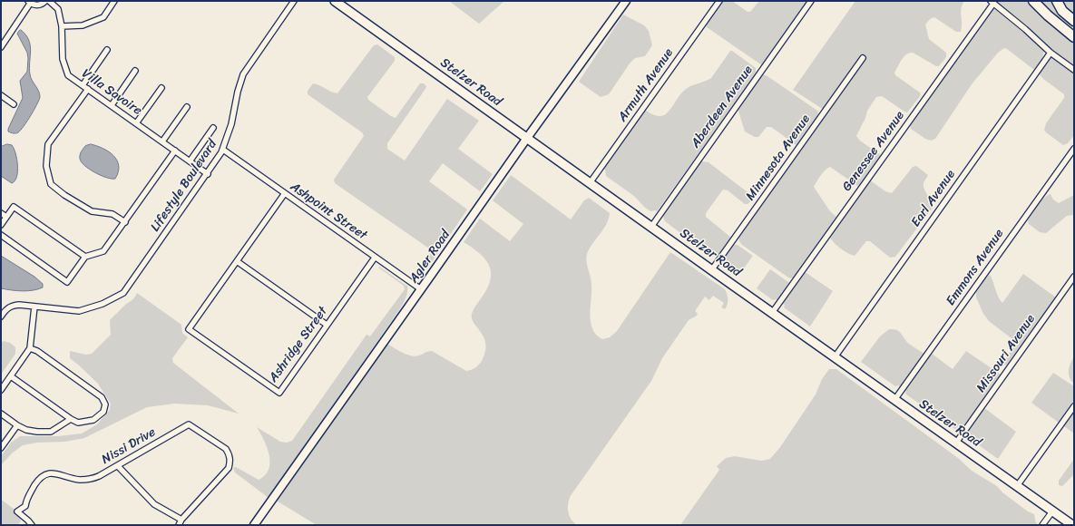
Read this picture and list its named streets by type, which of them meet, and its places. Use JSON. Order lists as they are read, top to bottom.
{
  "streets": {
    "main road": ["Stelzer Road", "Agler Road"],
    "street": [
      "Armuth Avenue",
      "Villa Savoire",
      "Aberdeen Avenue",
      "Genessee Avenue",
      "Minnesota Avenue",
      "Lifestyle Boulevard",
      "Earl Avenue",
      "Ashpoint Street",
      "Emmons Avenue",
      "Ashridge Street",
      "Missouri Avenue",
      "Nissi Drive"
    ]
  },
  "crossings": [
    ["Stelzer Road", "Armuth Avenue"],
    ["Stelzer Road", "Aberdeen Avenue"],
    ["Stelzer Road", "Genessee Avenue"],
    ["Stelzer Road", "Minnesota Avenue"],
    ["Stelzer Road", "Earl Avenue"],
    ["Stelzer Road", "Agler Road"],
    ["Stelzer Road", "Emmons Avenue"],
    ["Stelzer Road", "Missouri Avenue"],
    ["Villa Savoire", "Lifestyle Boulevard"],
    ["Lifestyle Boulevard", "Ashpoint Street"],
    ["Ashpoint Street", "Agler Road"],
    ["Ashpoint Street", "Ashridge Street"]
  ]
}
